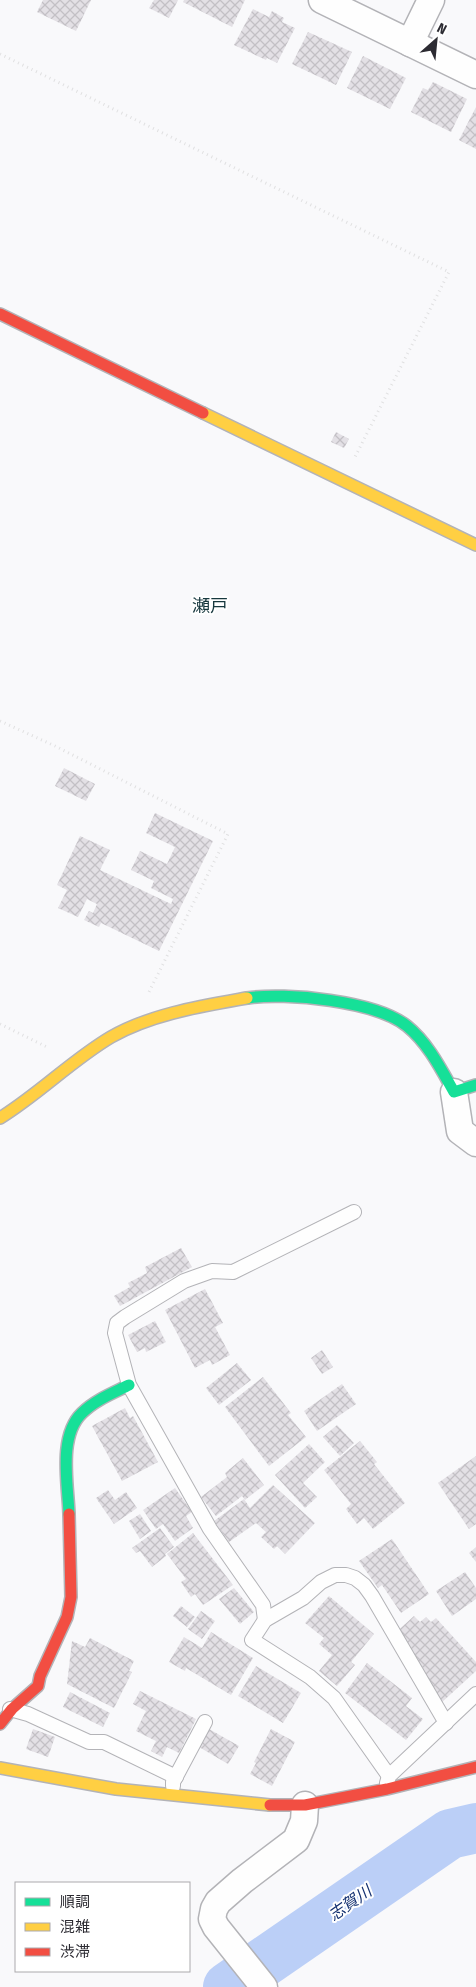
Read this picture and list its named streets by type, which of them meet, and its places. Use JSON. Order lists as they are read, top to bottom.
{
  "districts": ["瀬戸"],
  "water": ["志賀川"],
  "legend": ["順調", "混雑", "渋滞"],
  "north": "top right"
}
